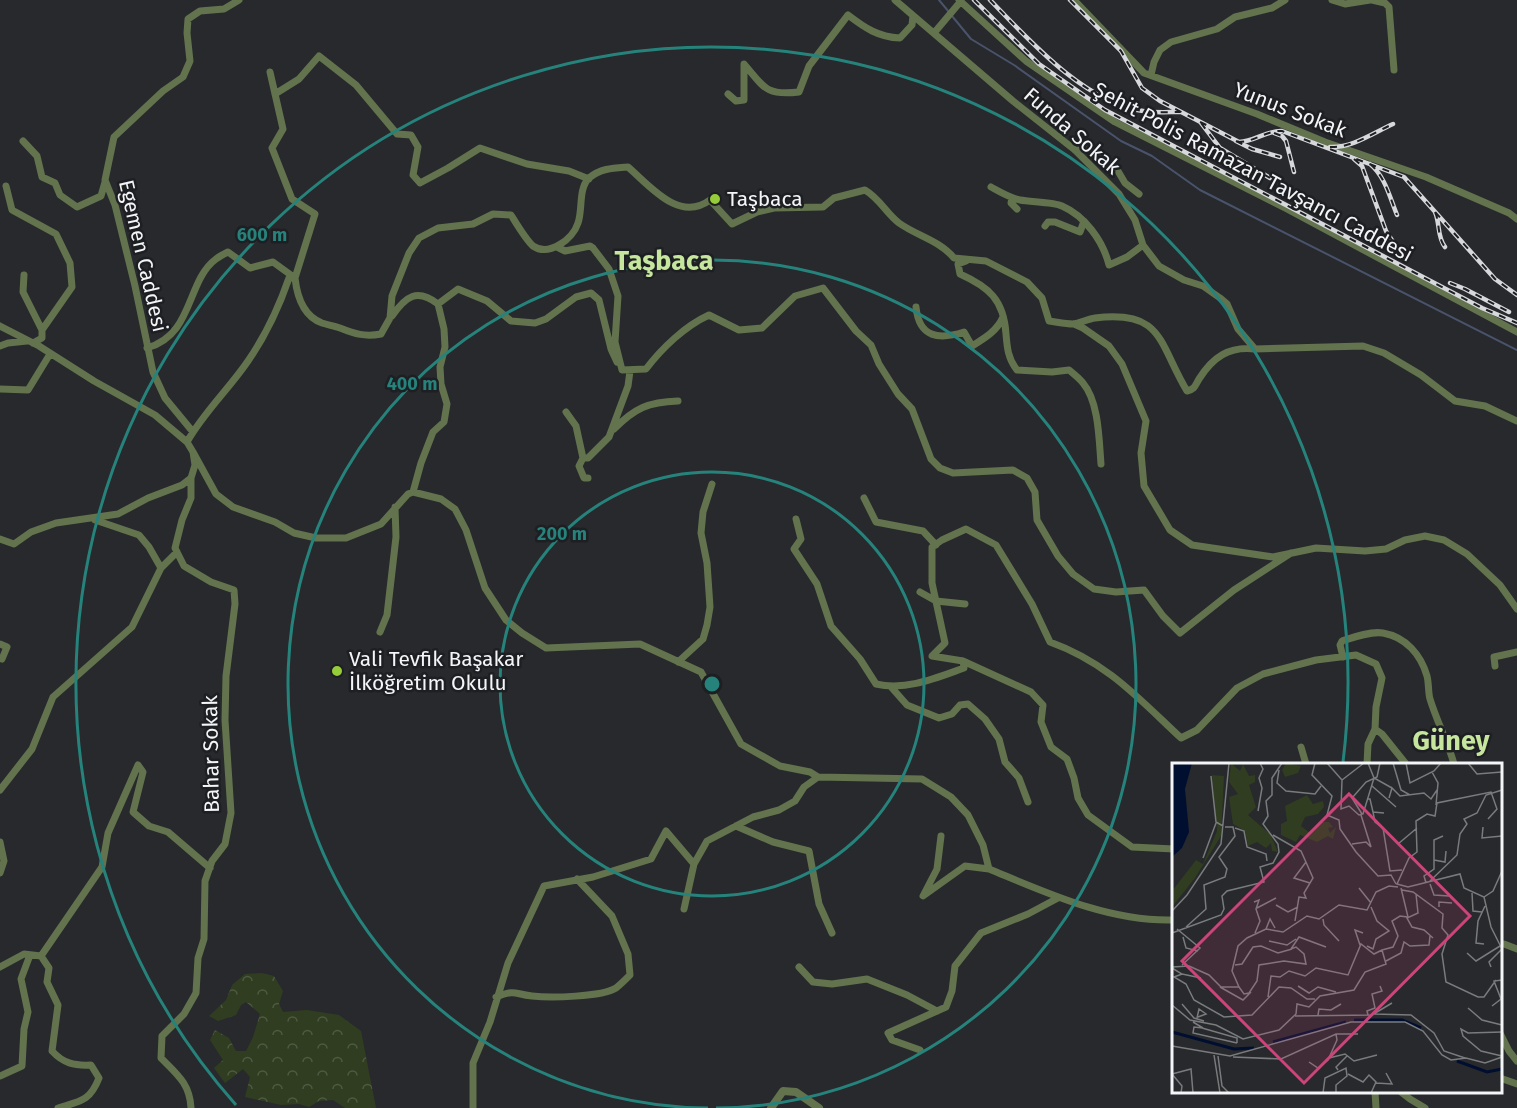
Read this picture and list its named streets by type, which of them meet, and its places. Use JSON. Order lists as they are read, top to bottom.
{
  "streets": {
    "street": [
      "Yunus Sokak",
      "Funda Sokak",
      "Şehit Polis Ramazan Tavşancı Caddesi",
      "Egemen Caddesi",
      "Bahar Sokak"
    ]
  },
  "districts": ["Taşbaca", "Güney"],
  "places": ["Taşbaca", "Vali Tevfik Başakar İlköğretim Okulu"],
  "rings": ["600 m", "400 m", "200 m"]
}
